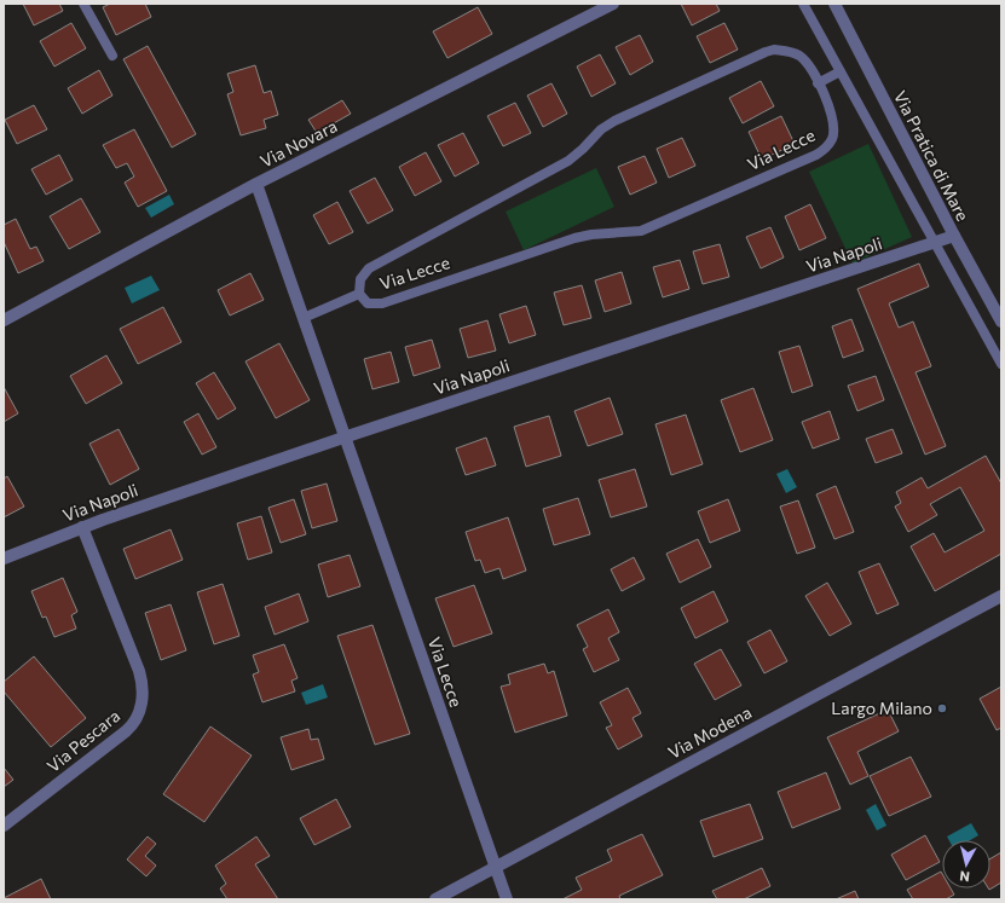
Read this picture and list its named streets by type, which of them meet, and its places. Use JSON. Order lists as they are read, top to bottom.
{
  "streets": {
    "street": [
      "Via Novara",
      "Via Lecce",
      "Via Pratica di Mare",
      "Via Napoli",
      "Via Modena",
      "Via Pescara"
    ]
  },
  "crossings": [
    ["Via Novara", "Via Lecce"],
    ["Via Lecce", "Via Napoli"],
    ["Via Lecce", "Via Modena"],
    ["Via Pratica di Mare", "Via Napoli"],
    ["Via Napoli", "Via Pescara"]
  ],
  "places": ["Largo Milano"],
  "north": "bottom"
}
